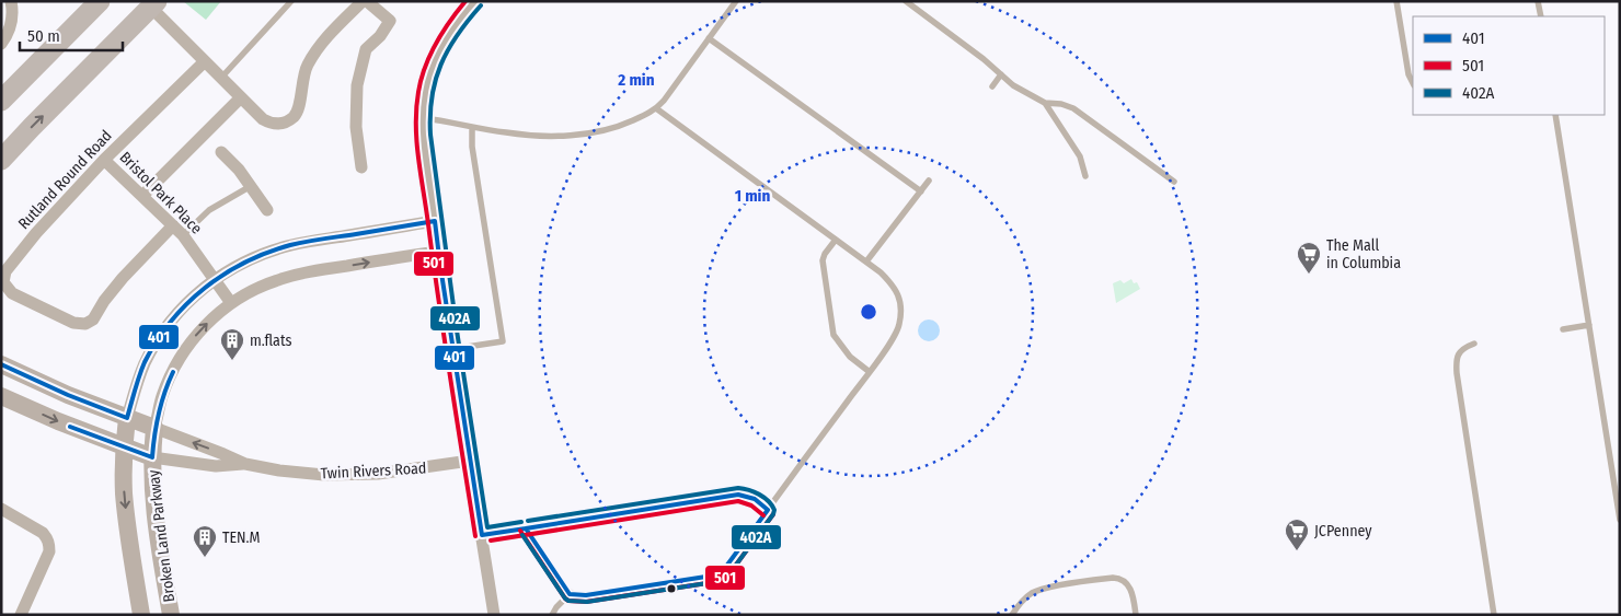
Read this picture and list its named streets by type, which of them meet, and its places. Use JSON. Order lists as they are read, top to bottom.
{
  "streets": {
    "street": [
      "Rutland Round Road",
      "Bristol Park Place",
      "Twin Rivers Road",
      "Broken Land Parkway"
    ]
  },
  "crossings": [
    ["Rutland Round Road", "Bristol Park Place"],
    ["Bristol Park Place", "Broken Land Parkway"],
    ["Twin Rivers Road", "Broken Land Parkway"]
  ],
  "places": {
    "supermarket": ["The Mall in Columbia", "JCPenney"],
    "building": ["m.flats", "TEN.M"]
  },
  "lines": ["transit line 501", "transit line 402A", "transit line 401"],
  "legend": ["401", "501", "402A"],
  "scale_bar": "50 m",
  "rings": ["2 min", "1 min"]
}
